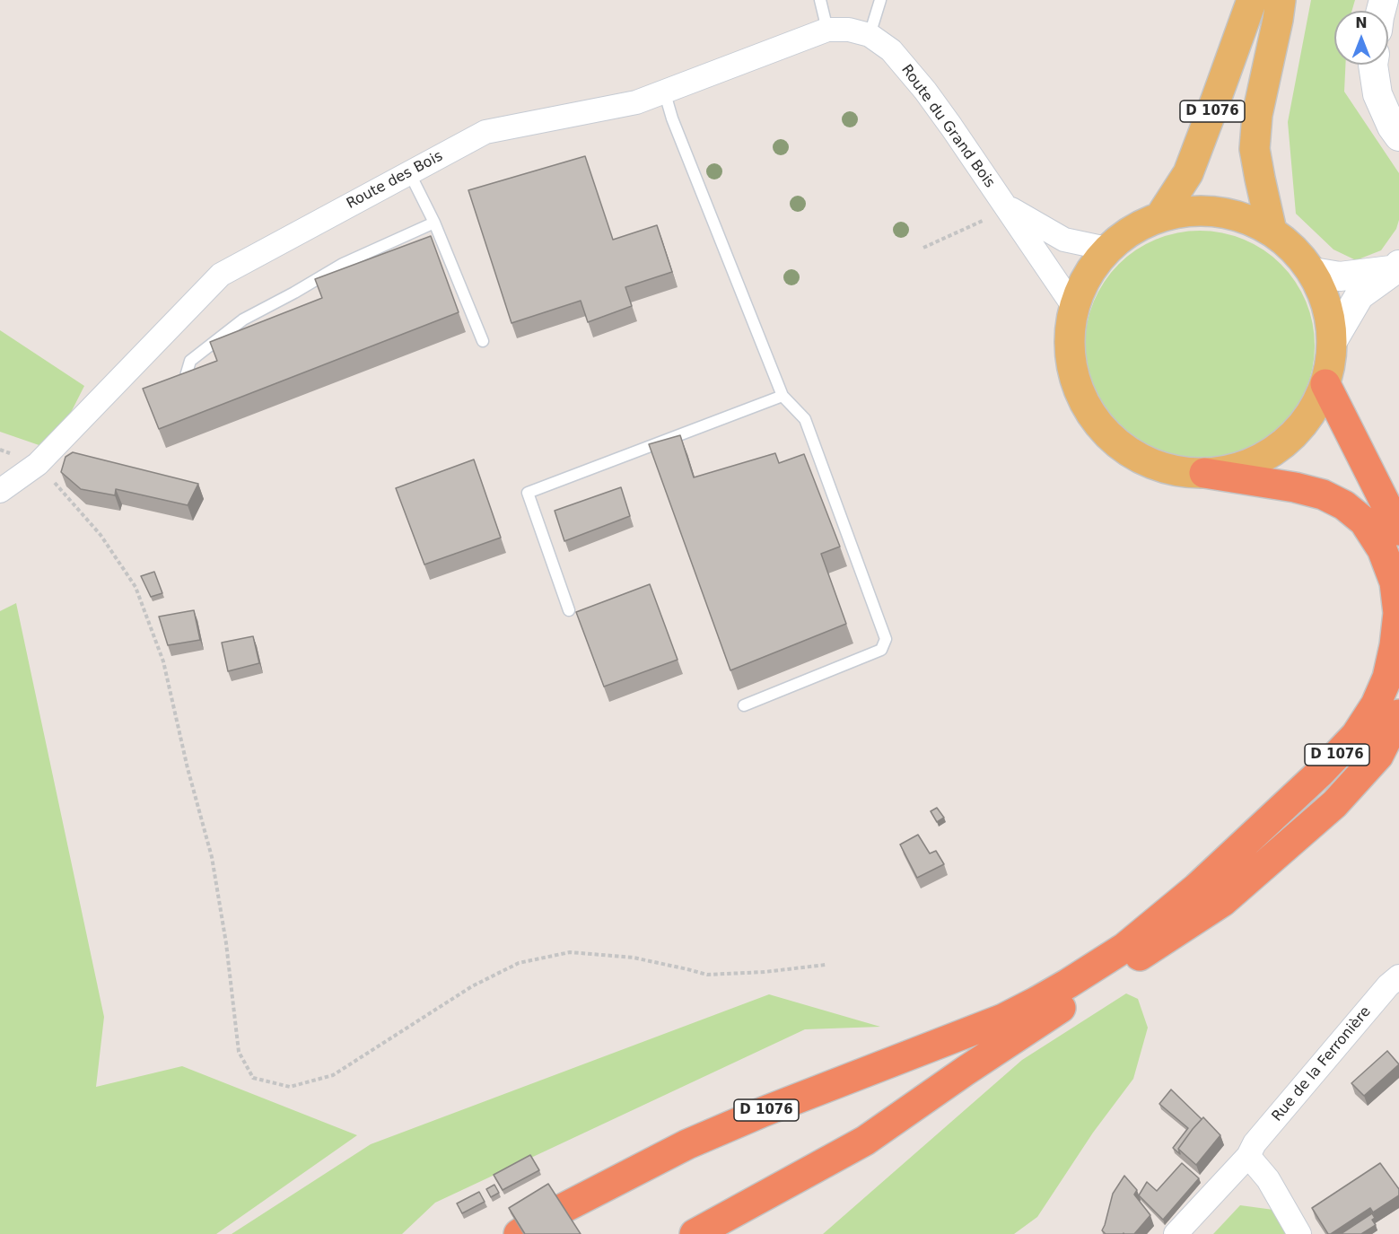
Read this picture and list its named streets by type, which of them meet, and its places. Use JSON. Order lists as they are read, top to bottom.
{
  "streets": {
    "highway": ["D 1076"],
    "street": ["Route du Grand Bois", "Route des Bois", "Rue de la Ferronière"]
  },
  "crossings": [
    ["Route du Grand Bois", "Route des Bois"]
  ],
  "north": "top"
}
